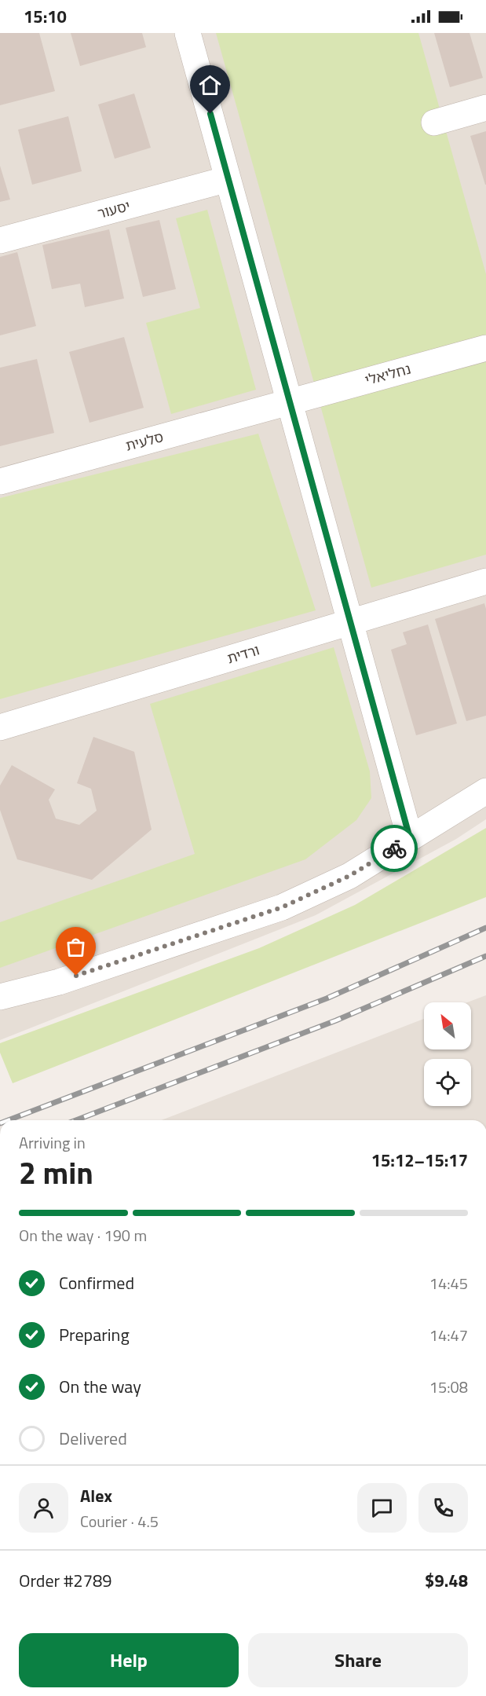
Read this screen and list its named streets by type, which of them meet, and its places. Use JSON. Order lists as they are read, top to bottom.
{
  "streets": {
    "street": [
      "יסעור",
      "נחליאלי",
      "סלעית",
      "ורדית"
    ]
  },
  "crossings": [
    ["נחליאלי", "סלעית"]
  ],
  "north": "top left",
  "page": {
    "status": "15:10",
    "heading": ["2 min", "Arriving in", "15:12–15:17"],
    "panel": [
      "Alex",
      "Courier · 4.5",
      "Order #2789",
      "$9.48"
    ],
    "bar": "On the way · 190 m",
    "list": [
      ["Confirmed", "14:45"],
      ["Preparing", "14:47"],
      ["On the way", "15:08"],
      "Delivered"
    ],
    "buttons": ["Help", "Share"]
  }
}
